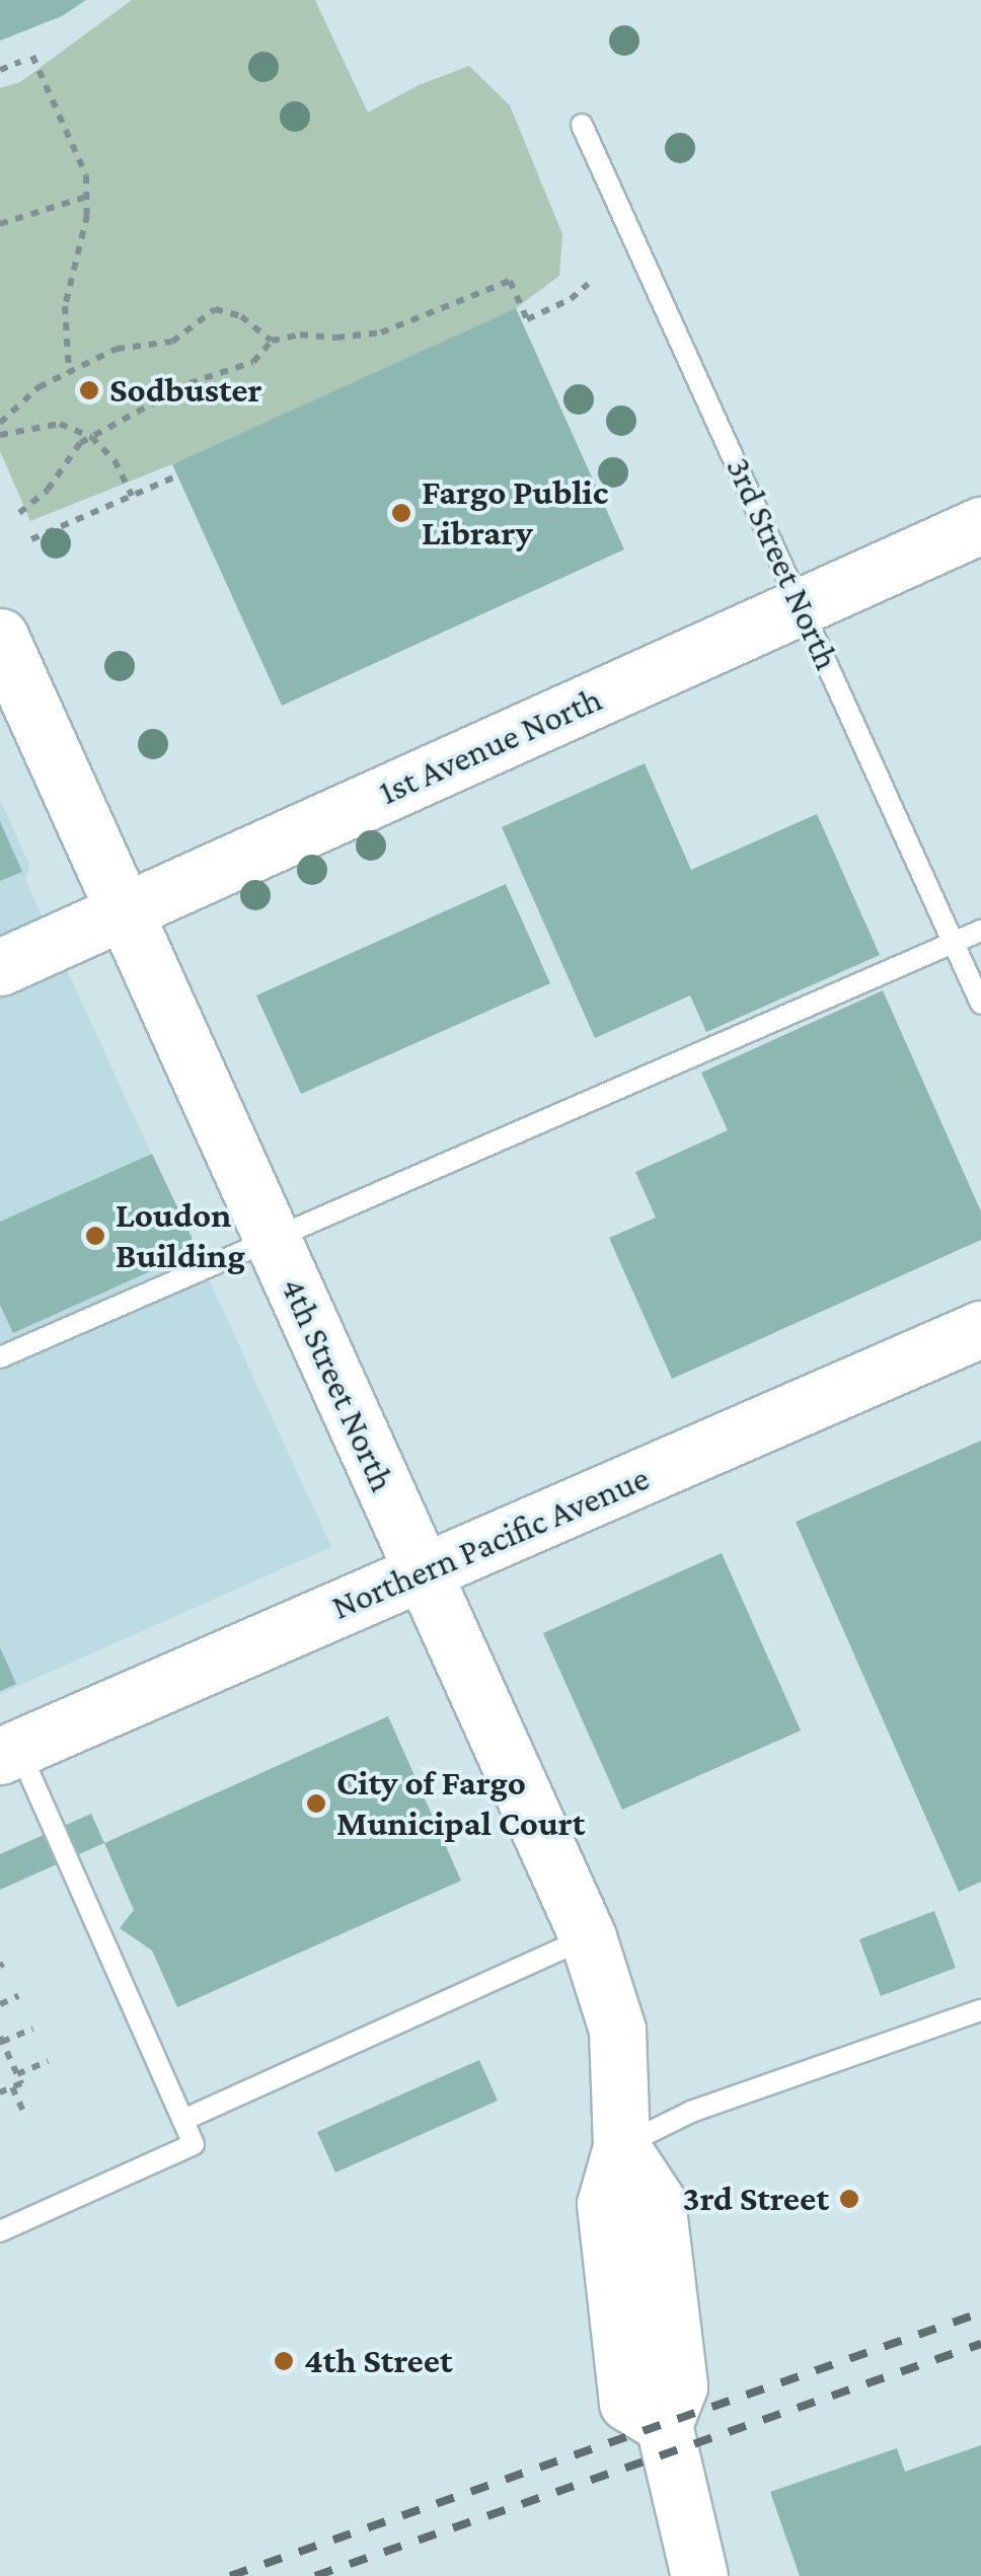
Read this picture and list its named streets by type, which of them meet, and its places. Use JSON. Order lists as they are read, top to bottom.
{
  "streets": {
    "street": ["1st Avenue North", "4th Street North", "Northern Pacific Avenue"],
    "lane": ["3rd Street North"]
  },
  "crossings": [
    ["3rd Street North", "1st Avenue North"],
    ["1st Avenue North", "4th Street North"],
    ["4th Street North", "Northern Pacific Avenue"]
  ],
  "places": [
    "Sodbuster",
    "Fargo Public Library",
    "Loudon Building",
    "City of Fargo Municipal Court",
    "3rd Street",
    "4th Street"
  ]
}
